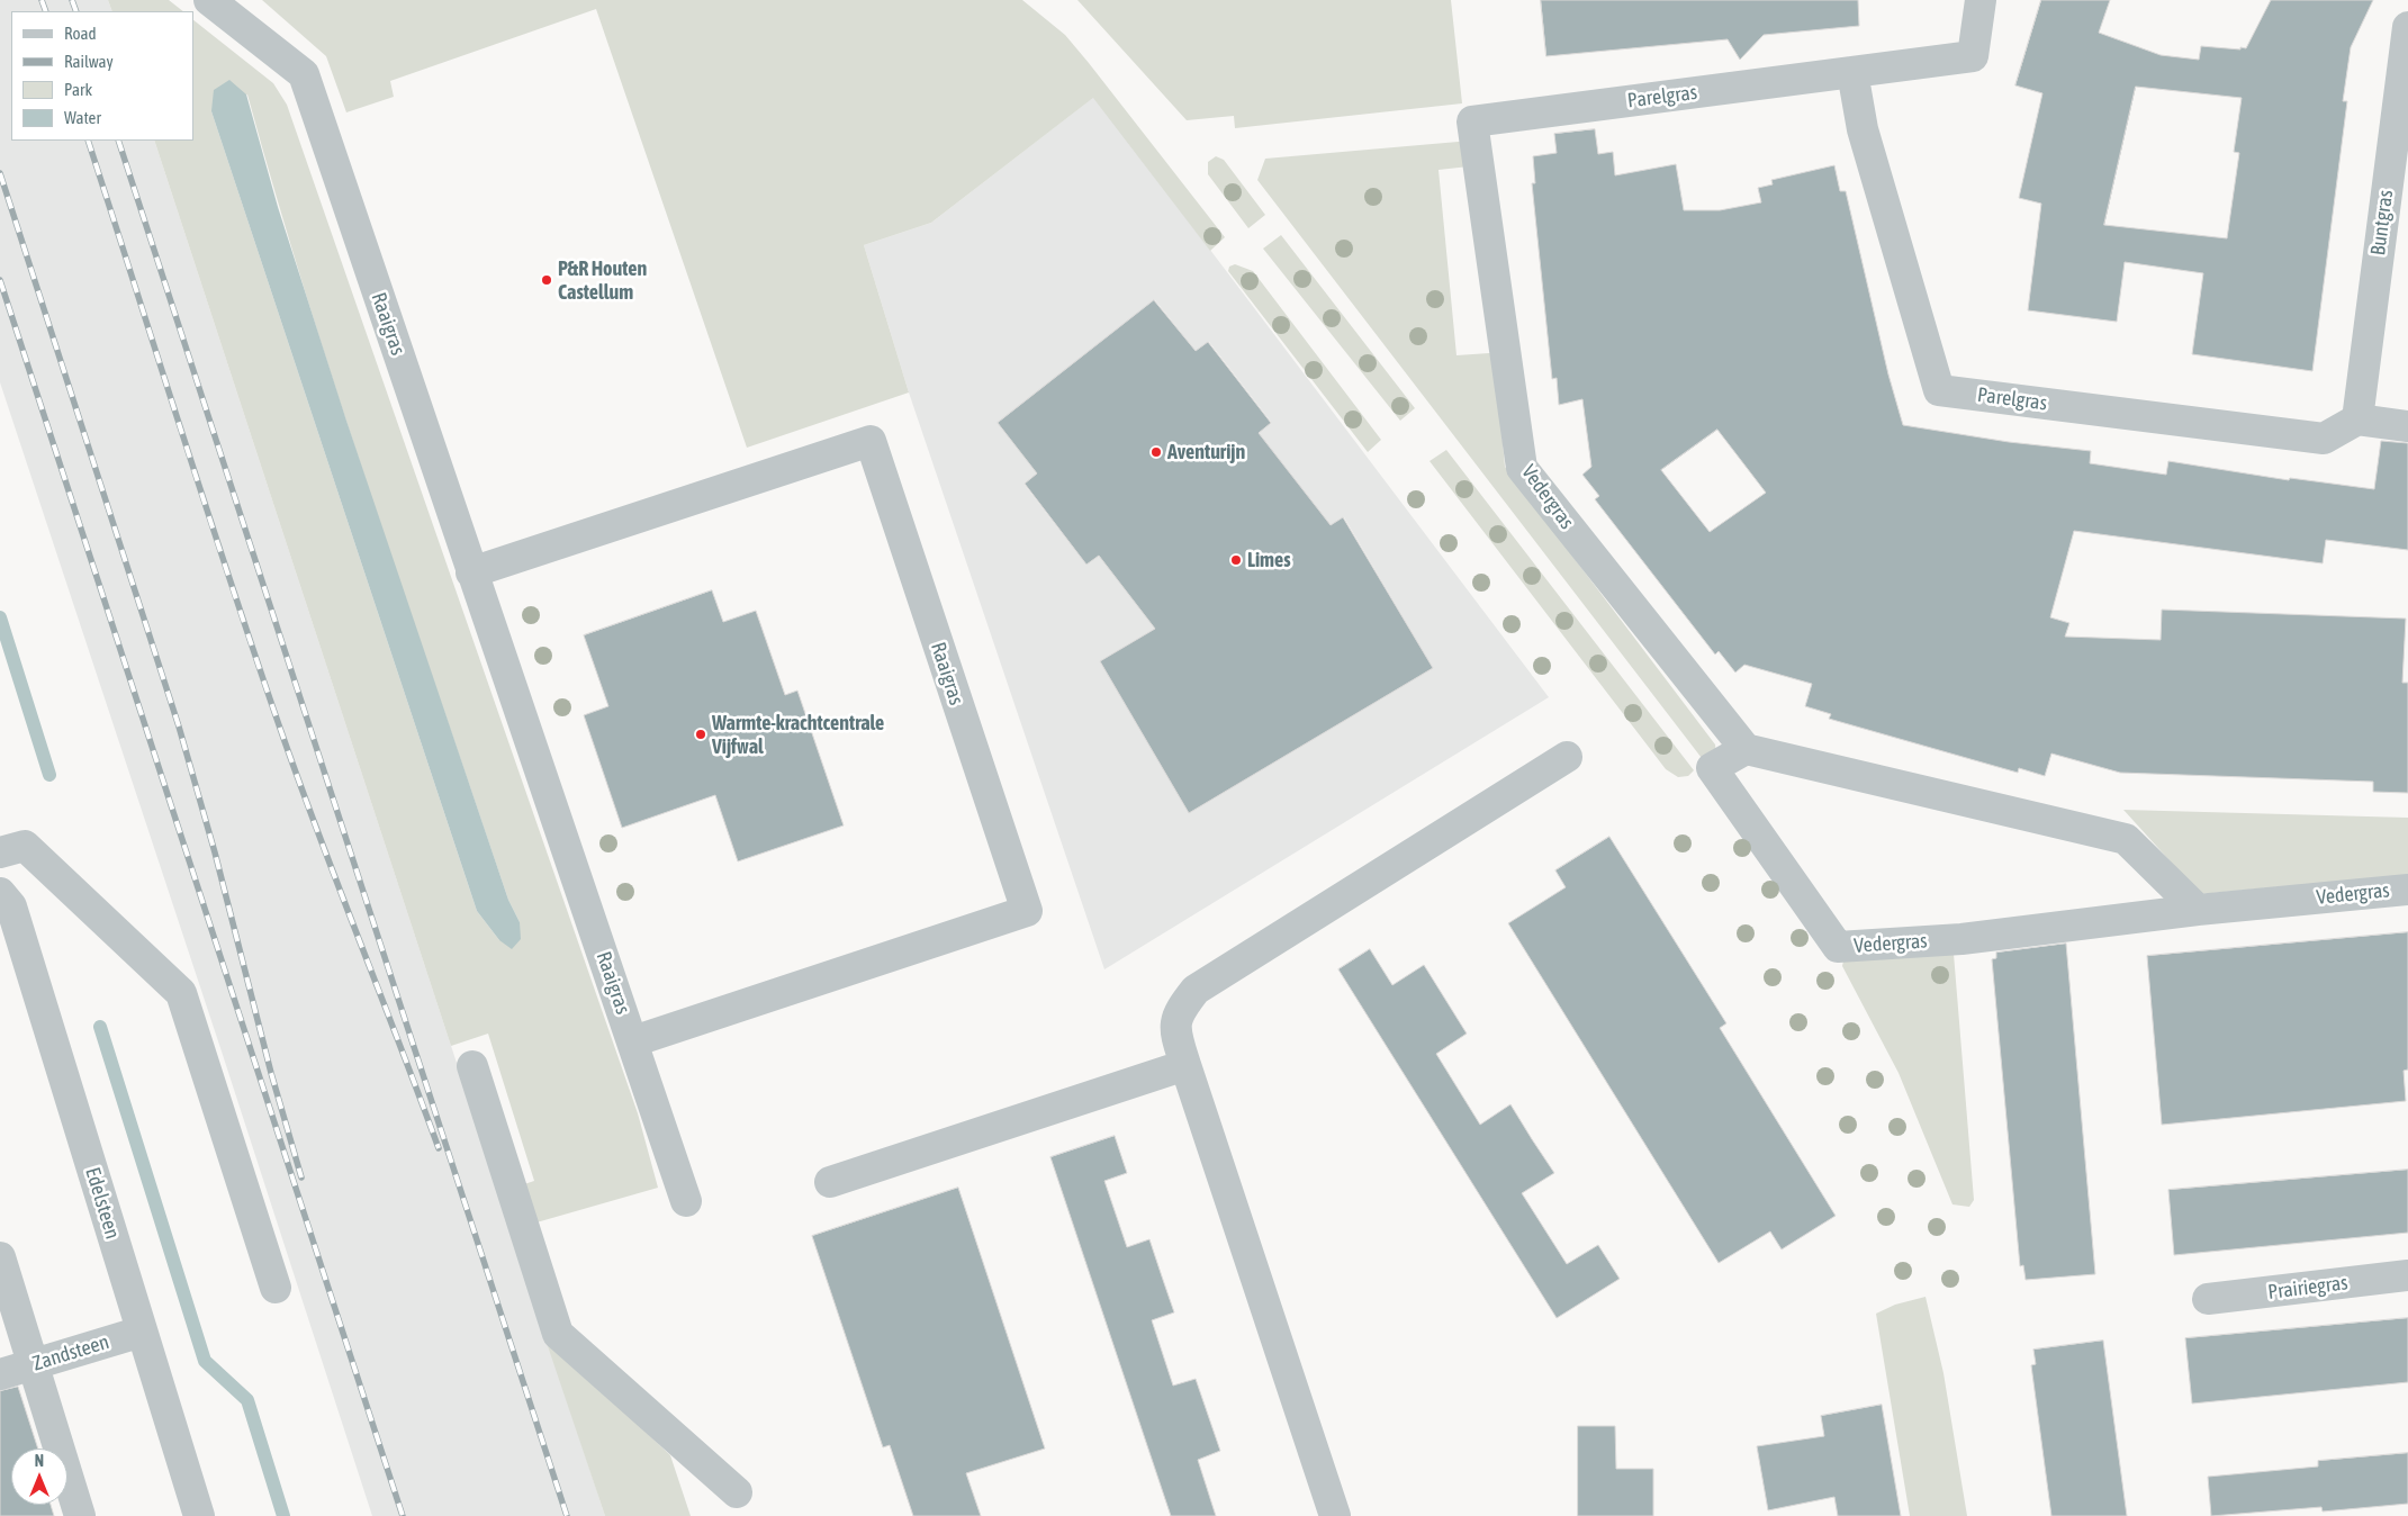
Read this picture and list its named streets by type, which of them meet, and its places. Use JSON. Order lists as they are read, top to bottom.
{
  "streets": {
    "street": [
      "Parelgras",
      "Buntgras",
      "Raaigras",
      "Vedergras",
      "Edelsteen",
      "Prairiegras",
      "Zandsteen"
    ]
  },
  "crossings": [
    ["Parelgras", "Buntgras"],
    ["Parelgras", "Vedergras"],
    ["Edelsteen", "Zandsteen"]
  ],
  "places": [
    "P&R Houten Castellum",
    "Aventurijn",
    "Limes",
    "Warmte-krachtcentrale Vijfwal"
  ],
  "legend": [
    "Road",
    "Railway",
    "Park",
    "Water"
  ],
  "north": "top"
}
